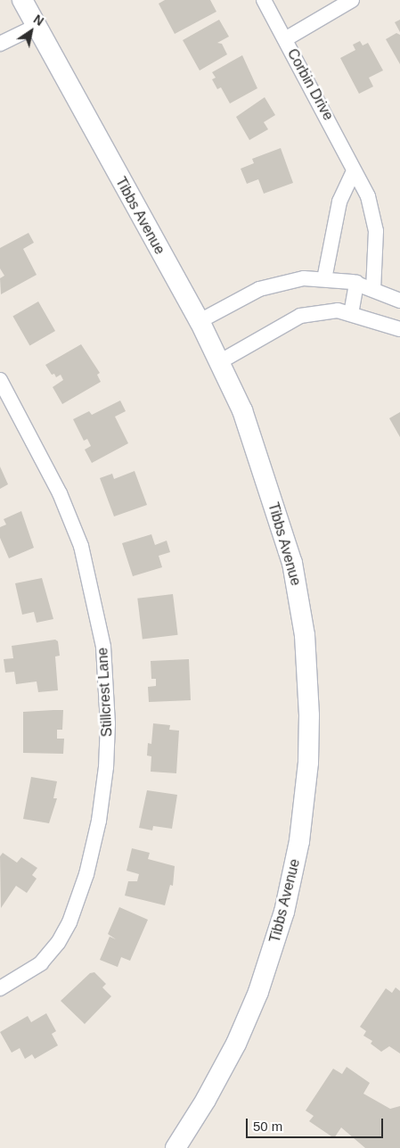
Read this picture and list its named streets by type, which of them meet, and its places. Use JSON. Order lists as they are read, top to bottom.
{
  "streets": {
    "street": ["Corbin Drive", "Tibbs Avenue", "Stillcrest Lane"]
  },
  "scale_bar": "50 m",
  "north": "top right"
}
